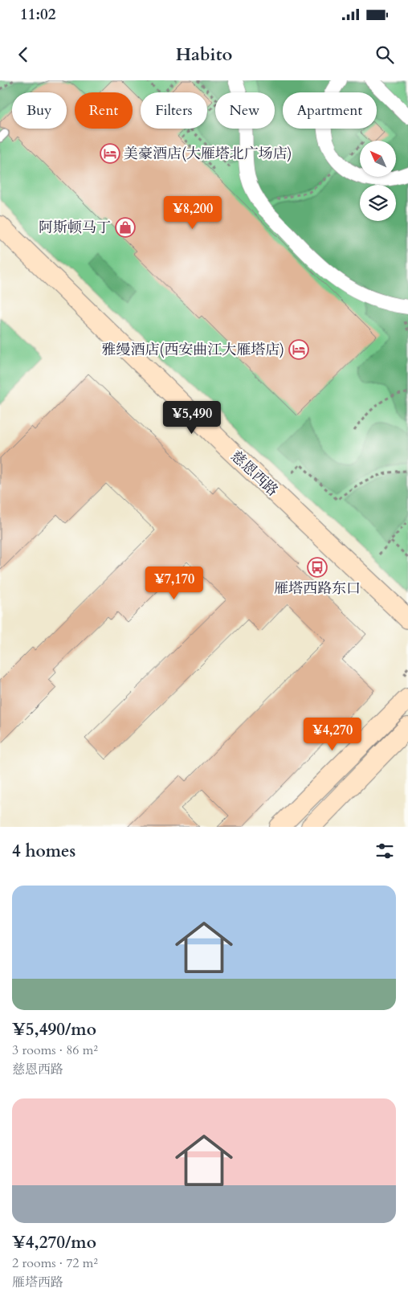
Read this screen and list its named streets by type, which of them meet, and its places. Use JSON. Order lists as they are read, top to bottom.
{
  "streets": {
    "main road": ["慈恩西路"]
  },
  "places": {
    "hotel": ["美豪酒店(大雁塔北广场店)", "雅缦酒店(西安曲江大雁塔店)"],
    "shop": ["阿斯顿马丁"],
    "bus stop": ["雁塔西路东口"]
  },
  "north": "top left",
  "page": {
    "status": "11:02",
    "header": "Habito",
    "chip": [
      "Buy",
      "Rent",
      "Filters",
      "New",
      "Apartment"
    ],
    "price": [
      "¥8,200",
      "¥5,490",
      "¥7,170",
      "¥4,270"
    ],
    "heading": "4 homes",
    "list": [
      {
        "name": "¥5,490/mo",
        "note": "3 rooms · 86 m² · 慈恩西路"
      },
      {
        "name": "¥4,270/mo",
        "note": "2 rooms · 72 m² · 雁塔西路"
      }
    ]
  }
}
